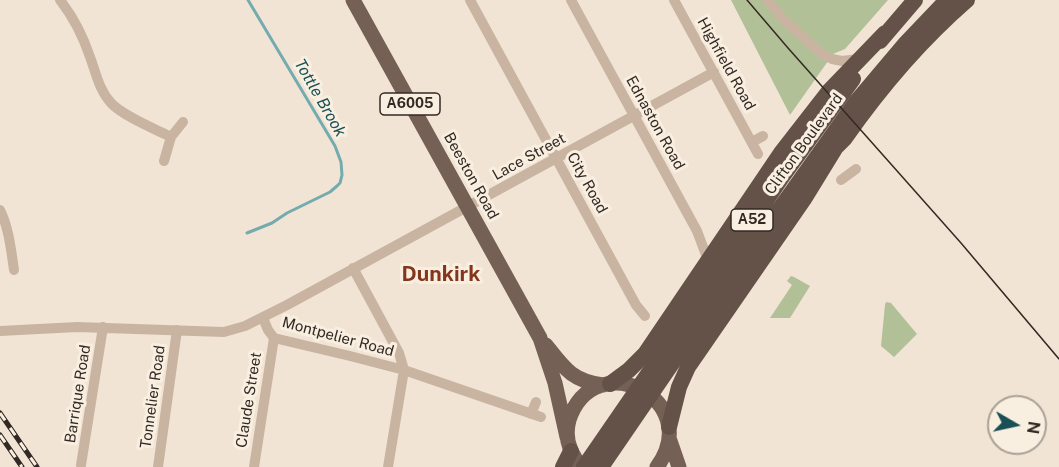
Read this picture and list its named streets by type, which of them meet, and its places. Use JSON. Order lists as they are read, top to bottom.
{
  "streets": {
    "highway": ["Clifton Boulevard", "A52"],
    "main road": ["A6005", "Beeston Road"],
    "street": [
      "Highfield Road",
      "Ednaston Road",
      "Lace Street",
      "City Road",
      "Montpelier Road",
      "Barrique Road",
      "Tonnelier Road",
      "Claude Street"
    ]
  },
  "crossings": [
    ["Highfield Road", "Lace Street"],
    ["A6005", "Clifton Boulevard"],
    ["A6005", "Beeston Road"],
    ["Ednaston Road", "Lace Street"],
    ["Lace Street", "Beeston Road"],
    ["Lace Street", "City Road"],
    ["Lace Street", "Montpelier Road"],
    ["Montpelier Road", "Barrique Road"],
    ["Montpelier Road", "Tonnelier Road"],
    ["Montpelier Road", "Claude Street"]
  ],
  "districts": ["Dunkirk"],
  "water": ["Tottle Brook"],
  "north": "right"
}
